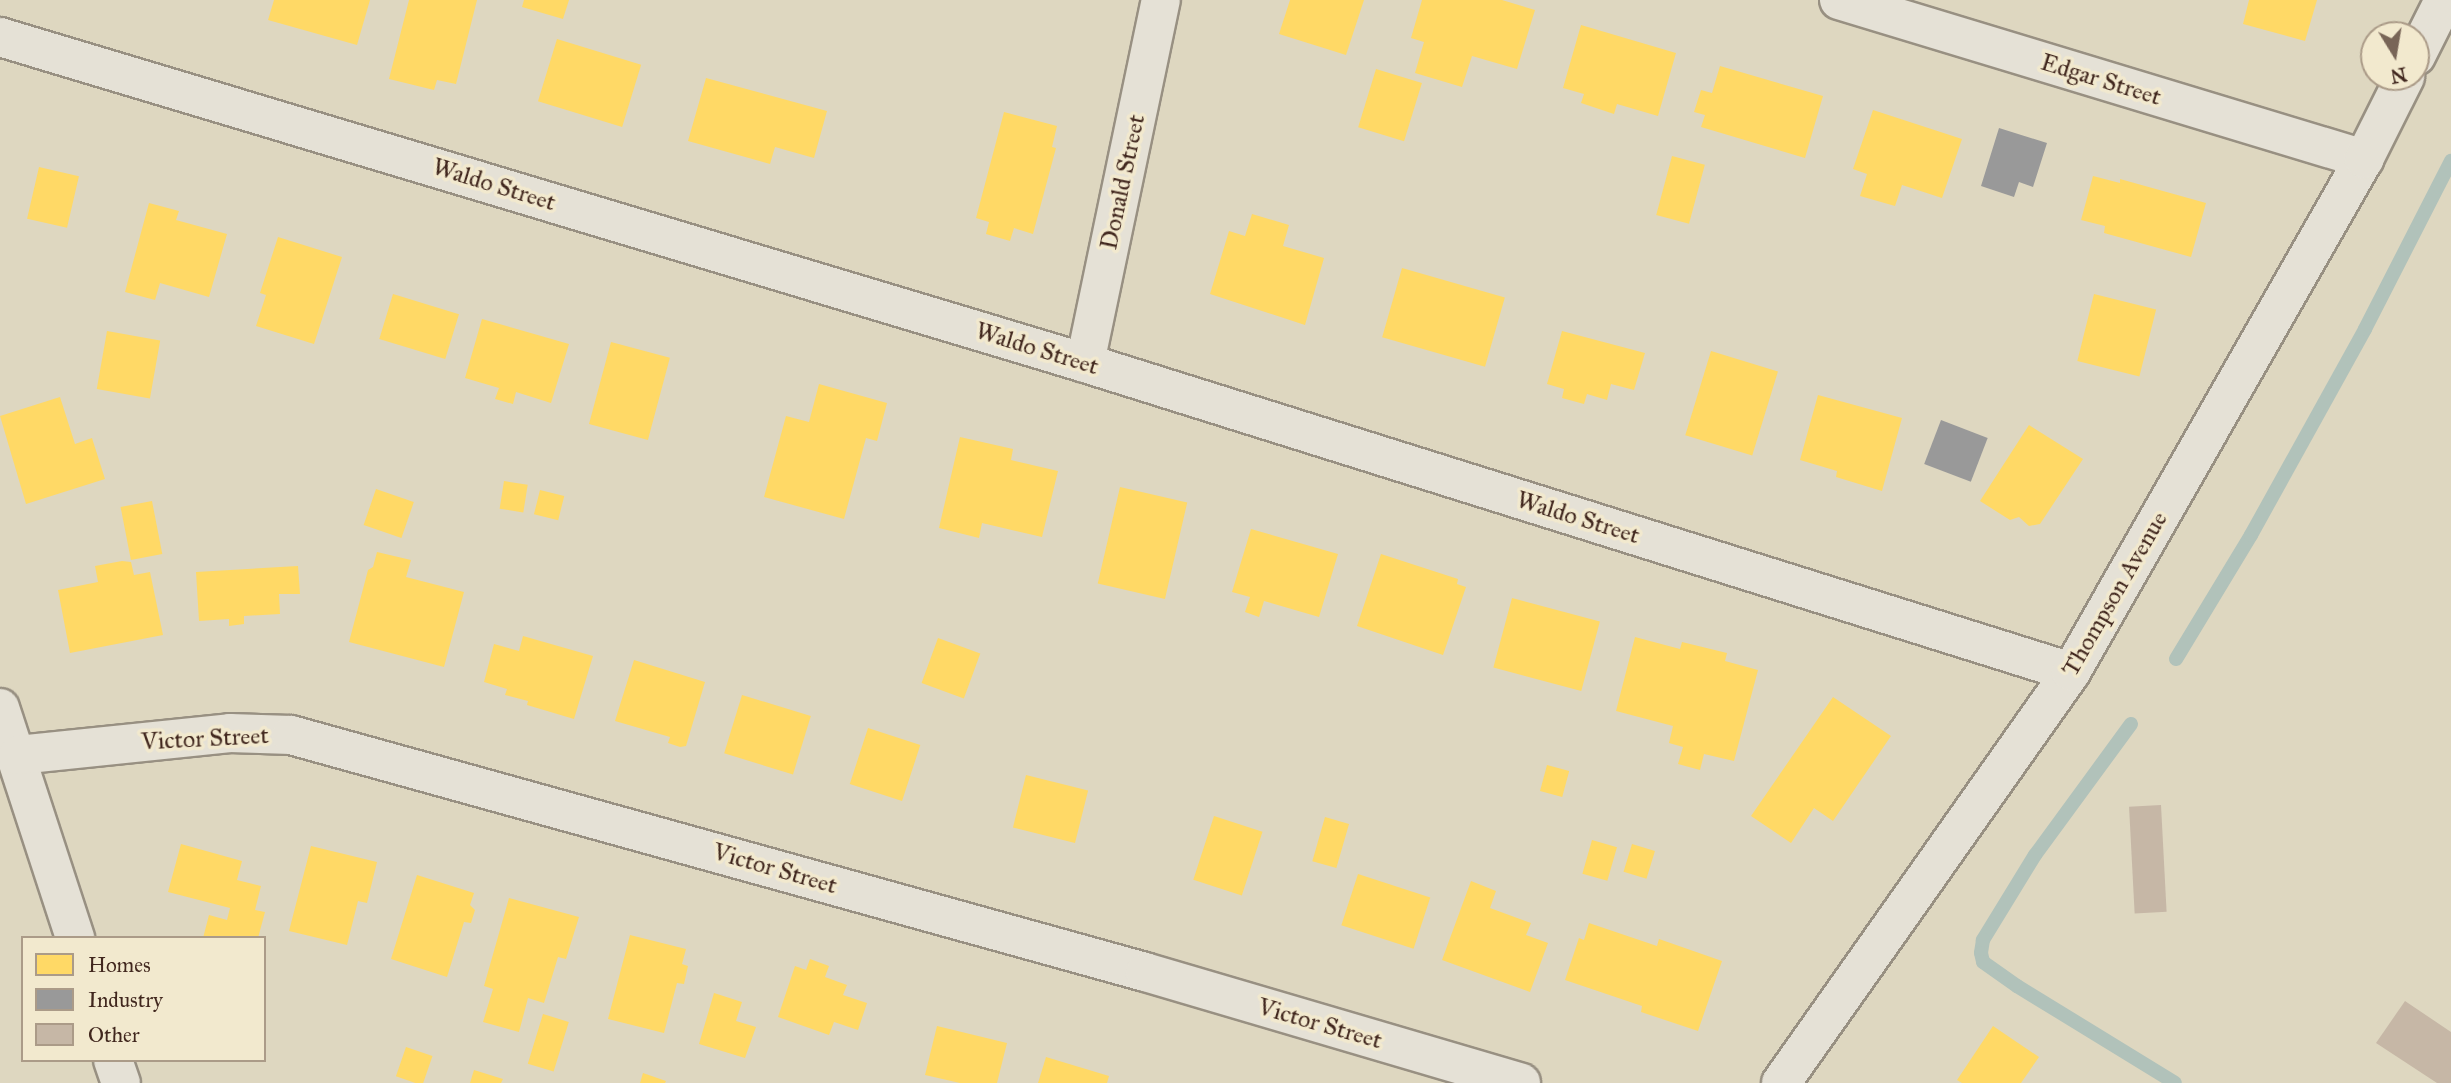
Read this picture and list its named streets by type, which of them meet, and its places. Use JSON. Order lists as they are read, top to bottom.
{
  "streets": {
    "street": [
      "Edgar Street",
      "Donald Street",
      "Waldo Street",
      "Thompson Avenue",
      "Victor Street"
    ]
  },
  "crossings": [
    ["Edgar Street", "Thompson Avenue"],
    ["Donald Street", "Waldo Street"],
    ["Waldo Street", "Thompson Avenue"]
  ],
  "legend": ["Homes", "Industry", "Other"],
  "north": "bottom"
}
